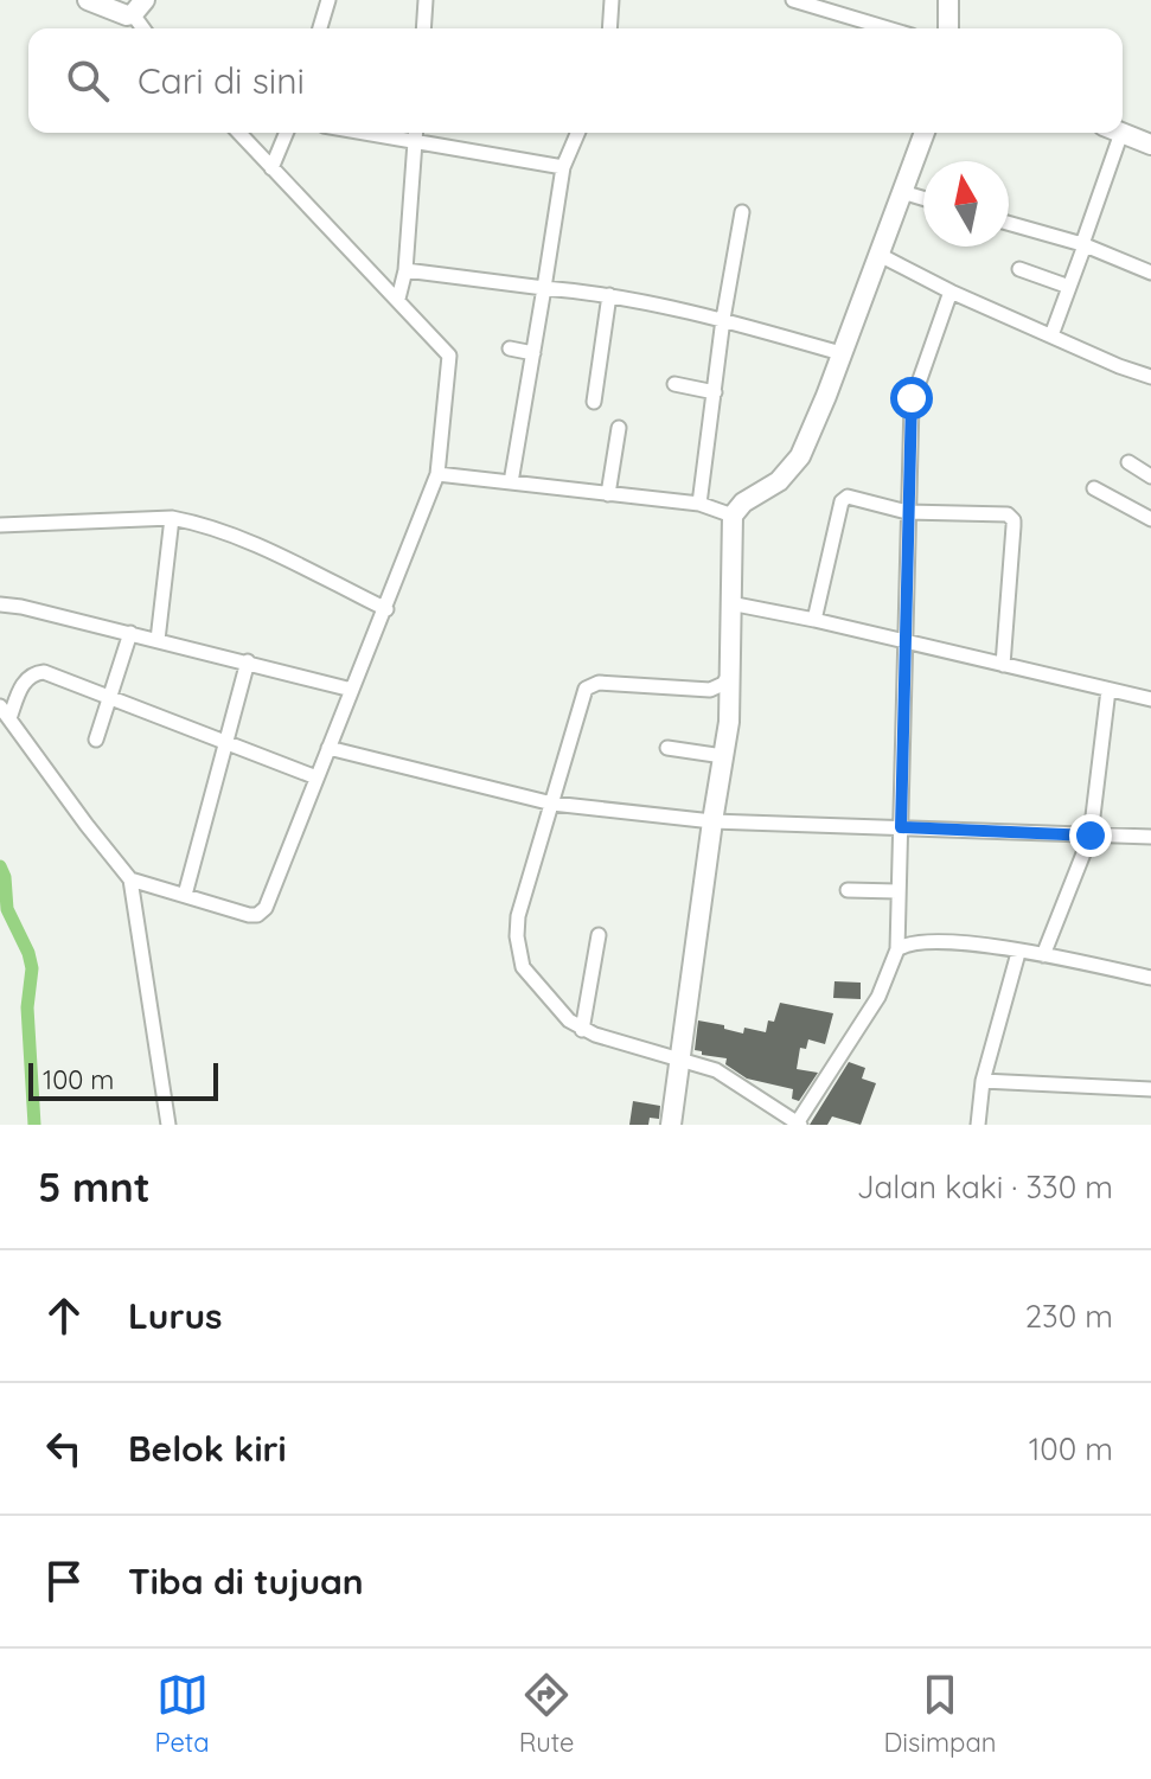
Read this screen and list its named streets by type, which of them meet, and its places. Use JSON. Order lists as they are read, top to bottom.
{
  "scale_bar": "100 m",
  "north": "top",
  "page": {
    "search": "Cari di sini",
    "scale": "100 m",
    "heading": ["5 mnt", "Jalan kaki · 330 m"],
    "list": [
      ["Lurus", "230 m"],
      ["Belok kiri", "100 m"],
      "Tiba di tujuan"
    ],
    "nav": ["Peta", "Rute", "Disimpan"]
  }
}
